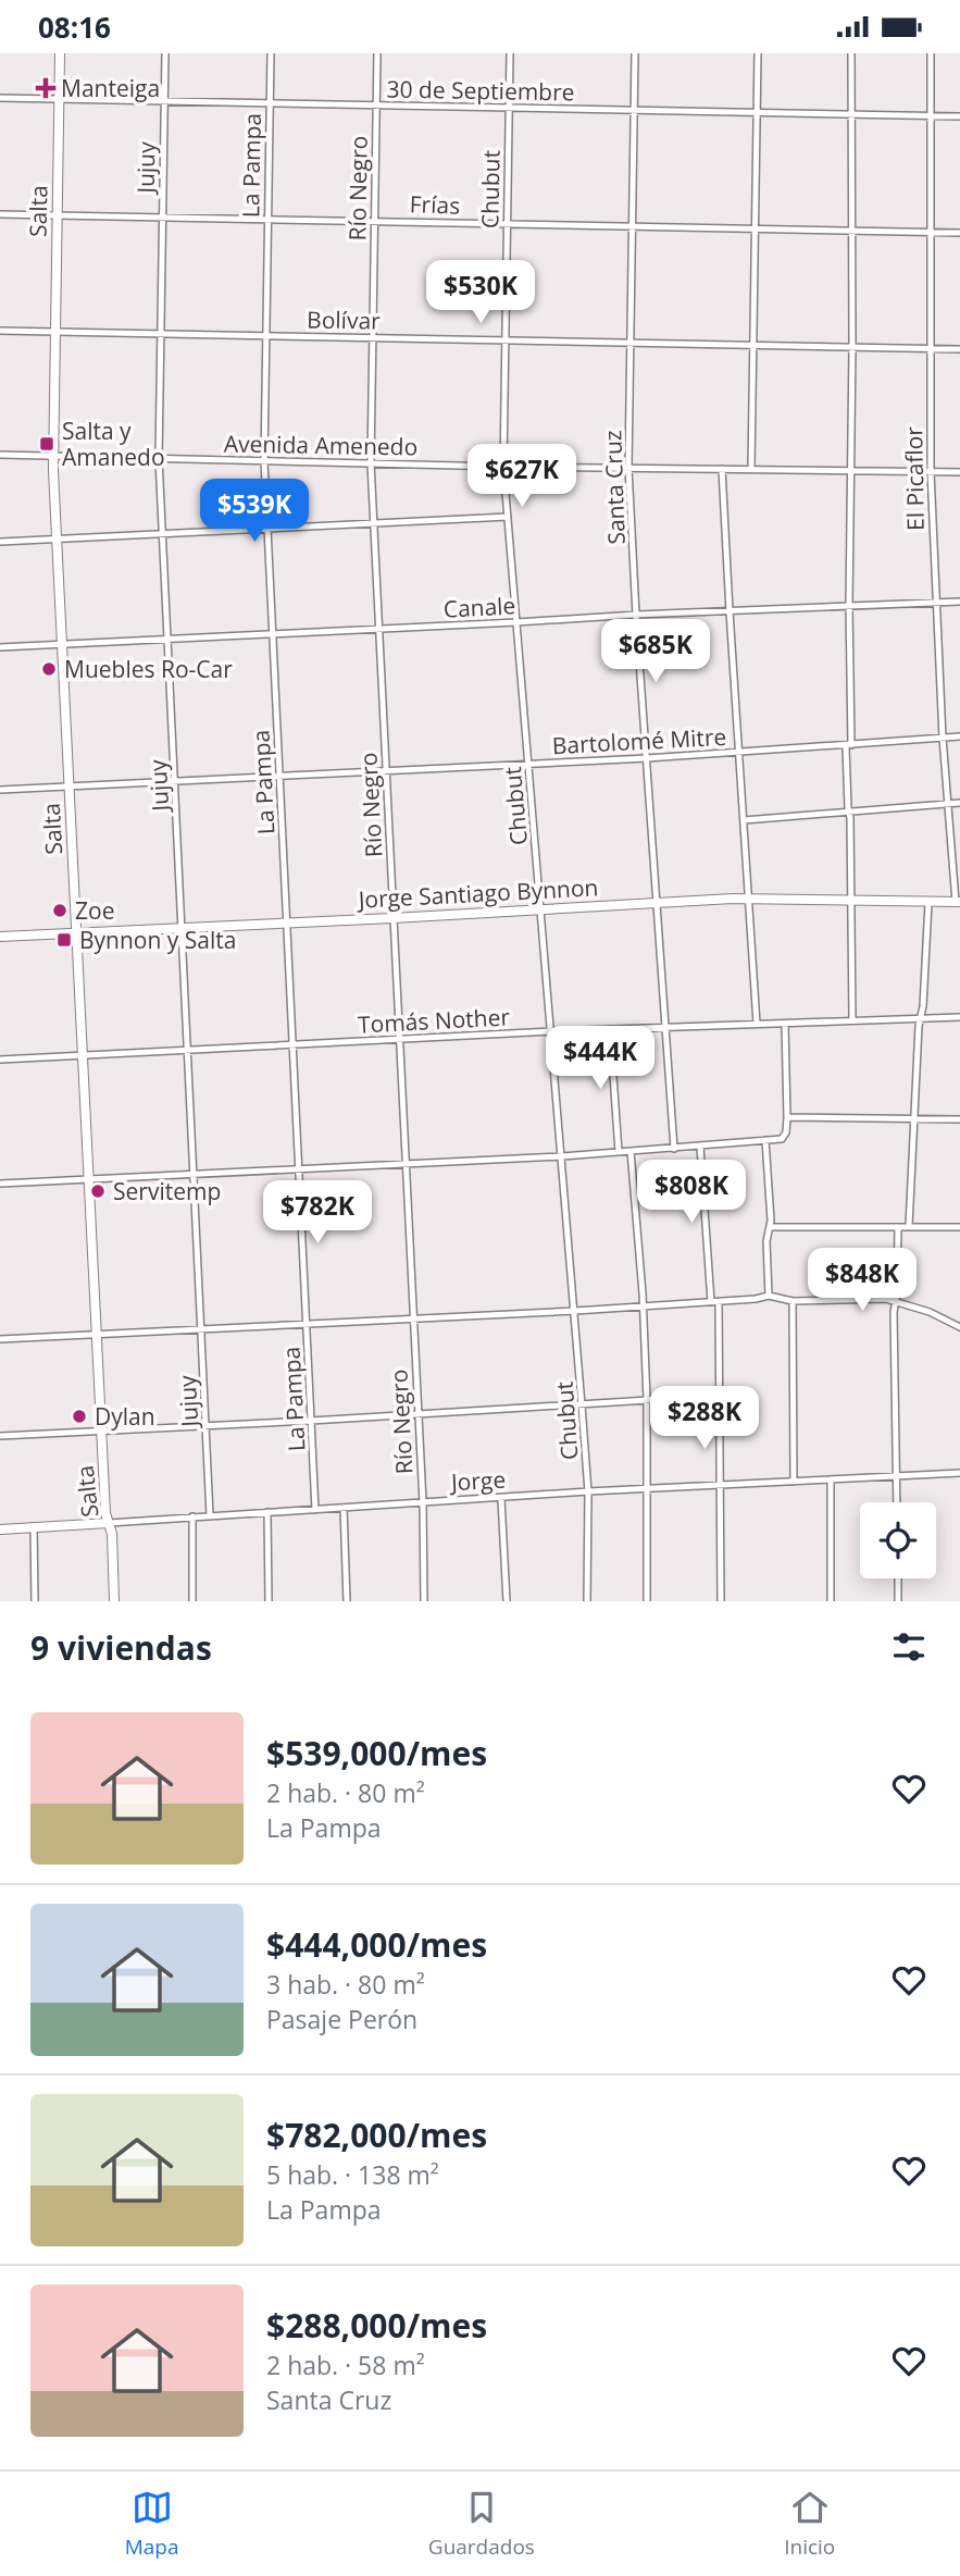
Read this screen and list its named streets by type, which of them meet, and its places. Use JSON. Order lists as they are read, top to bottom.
{
  "streets": {
    "street": [
      "30 de Septiembre",
      "La Pampa",
      "Jujuy",
      "Río Negro",
      "Chubut",
      "Frías",
      "Salta",
      "Bolívar",
      "Avenida Amenedo",
      "El Picaflor",
      "Santa Cruz",
      "Canale",
      "Bartolomé Mitre",
      "Jorge Santiago Bynnon",
      "Tomás Nother",
      "Jorge"
    ]
  },
  "crossings": [
    ["30 de Septiembre", "La Pampa"],
    ["30 de Septiembre", "Jujuy"],
    ["30 de Septiembre", "Río Negro"],
    ["30 de Septiembre", "Chubut"],
    ["30 de Septiembre", "Salta"],
    ["30 de Septiembre", "El Picaflor"],
    ["30 de Septiembre", "Santa Cruz"],
    ["La Pampa", "Frías"],
    ["La Pampa", "Bolívar"],
    ["La Pampa", "Avenida Amenedo"],
    ["La Pampa", "Canale"],
    ["La Pampa", "Bartolomé Mitre"],
    ["La Pampa", "Jorge Santiago Bynnon"],
    ["La Pampa", "Tomás Nother"],
    ["La Pampa", "Jorge"],
    ["Jujuy", "Frías"],
    ["Jujuy", "Bolívar"],
    ["Jujuy", "Avenida Amenedo"],
    ["Jujuy", "Canale"],
    ["Jujuy", "Bartolomé Mitre"],
    ["Jujuy", "Jorge Santiago Bynnon"],
    ["Jujuy", "Tomás Nother"],
    ["Jujuy", "Jorge"],
    ["Río Negro", "Frías"],
    ["Río Negro", "Bolívar"],
    ["Río Negro", "Avenida Amenedo"],
    ["Río Negro", "Canale"],
    ["Río Negro", "Bartolomé Mitre"],
    ["Río Negro", "Jorge Santiago Bynnon"],
    ["Río Negro", "Tomás Nother"],
    ["Río Negro", "Jorge"],
    ["Chubut", "Frías"],
    ["Chubut", "Bolívar"],
    ["Chubut", "Avenida Amenedo"],
    ["Chubut", "Canale"],
    ["Chubut", "Bartolomé Mitre"],
    ["Chubut", "Jorge Santiago Bynnon"],
    ["Chubut", "Tomás Nother"],
    ["Chubut", "Jorge"],
    ["Frías", "Salta"],
    ["Frías", "El Picaflor"],
    ["Frías", "Santa Cruz"],
    ["Salta", "Bolívar"],
    ["Salta", "Avenida Amenedo"],
    ["Salta", "Canale"],
    ["Salta", "Bartolomé Mitre"],
    ["Salta", "Jorge Santiago Bynnon"],
    ["Salta", "Tomás Nother"],
    ["Salta", "Jorge"],
    ["Bolívar", "El Picaflor"],
    ["Bolívar", "Santa Cruz"],
    ["Avenida Amenedo", "El Picaflor"],
    ["Avenida Amenedo", "Santa Cruz"],
    ["El Picaflor", "Canale"],
    ["El Picaflor", "Bartolomé Mitre"],
    ["El Picaflor", "Jorge Santiago Bynnon"],
    ["Santa Cruz", "Canale"],
    ["Santa Cruz", "Bartolomé Mitre"],
    ["Santa Cruz", "Jorge Santiago Bynnon"],
    ["Santa Cruz", "Tomás Nother"]
  ],
  "places": {
    "health": ["Manteiga"],
    "transit": ["Salta y Amanedo", "Bynnon y Salta"],
    "other": [
      "Muebles Ro-Car",
      "Zoe",
      "Servitemp",
      "Dylan"
    ]
  },
  "page": {
    "status": "08:16",
    "price": [
      "$530K",
      "$627K",
      "$539K",
      "$685K",
      "$444K",
      "$808K",
      "$782K",
      "$848K",
      "$288K"
    ],
    "heading": "9 viviendas",
    "list": [
      {
        "name": "$539,000/mes",
        "note": "2 hab. · 80 m² · La Pampa"
      },
      {
        "name": "$444,000/mes",
        "note": "3 hab. · 80 m² · Pasaje Perón"
      },
      {
        "name": "$782,000/mes",
        "note": "5 hab. · 138 m² · La Pampa"
      },
      {
        "name": "$288,000/mes",
        "note": "2 hab. · 58 m² · Santa Cruz"
      }
    ],
    "tabs": ["Mapa", "Guardados", "Inicio"]
  }
}
